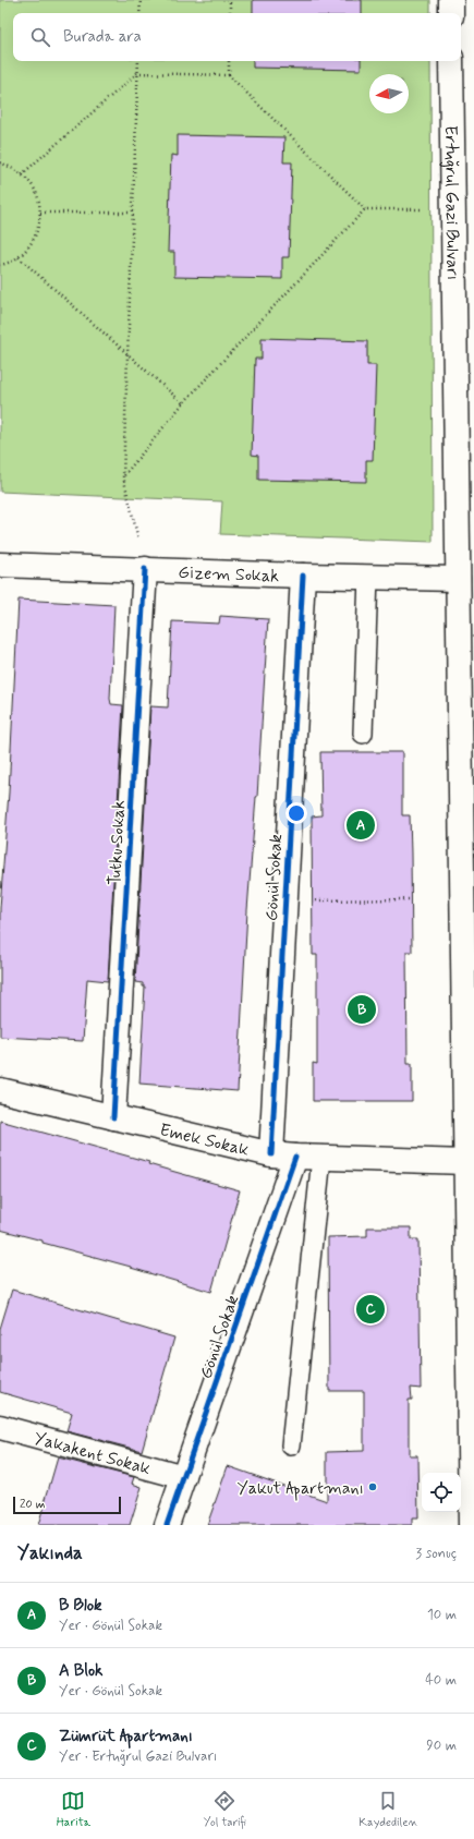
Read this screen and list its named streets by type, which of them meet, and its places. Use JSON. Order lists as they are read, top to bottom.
{
  "streets": {
    "street": [
      "Ertuğrul Gazi Bulvarı",
      "Gizem Sokak",
      "Tutku Sokak",
      "Gönül Sokak",
      "Emek Sokak",
      "Yakakent Sokak"
    ]
  },
  "crossings": [
    ["Ertuğrul Gazi Bulvarı", "Gizem Sokak"],
    ["Ertuğrul Gazi Bulvarı", "Emek Sokak"],
    ["Gizem Sokak", "Tutku Sokak"],
    ["Gizem Sokak", "Gönül Sokak"],
    ["Tutku Sokak", "Emek Sokak"],
    ["Gönül Sokak", "Emek Sokak"],
    ["Gönül Sokak", "Yakakent Sokak"]
  ],
  "places": ["Yakut Apartmanı"],
  "scale_bar": "20 m",
  "north": "left",
  "page": {
    "search": "Burada ara",
    "pins": ["A", "B", "C"],
    "scale": "20 m",
    "heading": ["Yakında", "3 sonuç"],
    "list": [
      {
        "mark": "A",
        "name": "B Blok",
        "note": "Yer · Gönül Sokak",
        "value": "10 m"
      },
      {
        "mark": "B",
        "name": "A Blok",
        "note": "Yer · Gönül Sokak",
        "value": "40 m"
      },
      {
        "mark": "C",
        "name": "Zümrüt Apartmanı",
        "note": "Yer · Ertuğrul Gazi Bulvarı",
        "value": "90 m"
      }
    ],
    "nav": ["Harita", "Yol tarifi", "Kaydedilen"]
  }
}
